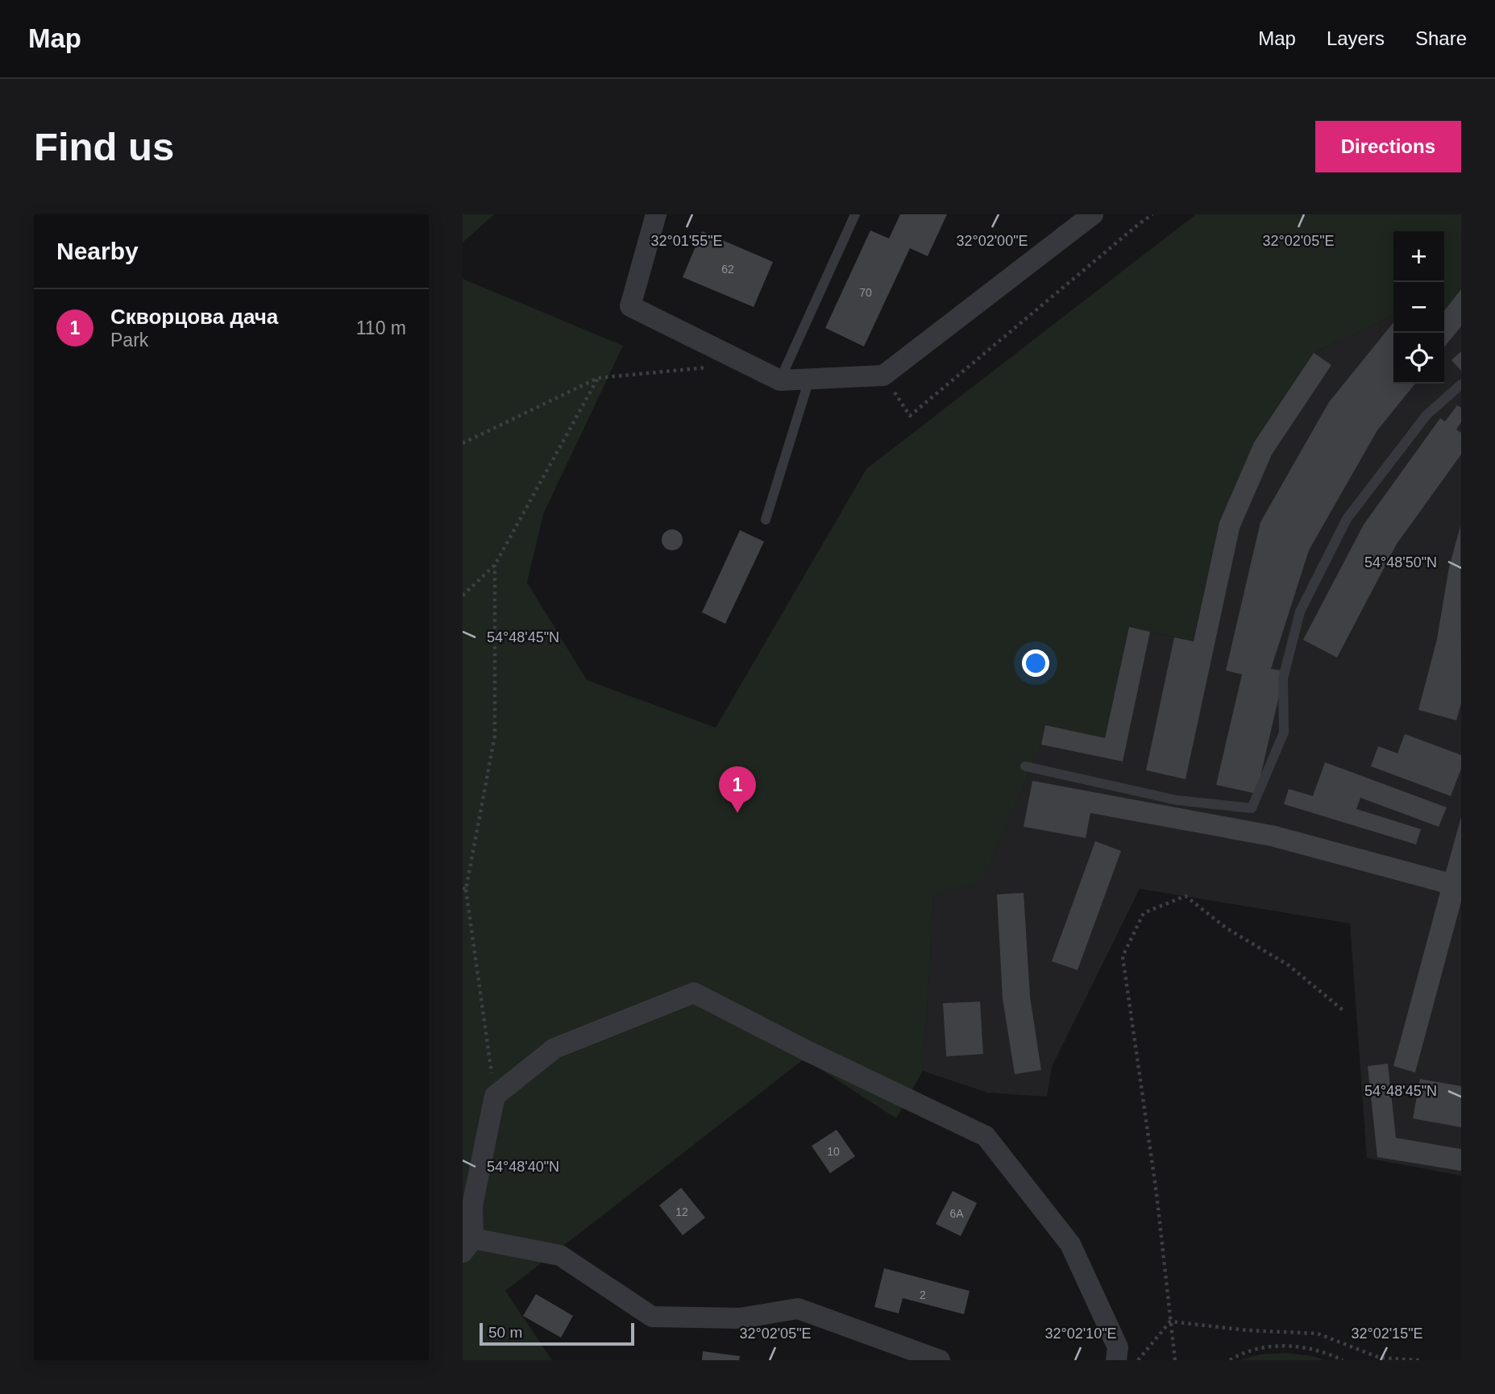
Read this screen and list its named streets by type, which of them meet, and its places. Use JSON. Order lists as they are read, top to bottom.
{
  "house_numbers": [
    "62",
    "70",
    "10",
    "12",
    "6А",
    "2"
  ],
  "scale_bar": "50 m",
  "page": {
    "header": "Map",
    "nav": ["Map", "Layers", "Share"],
    "buttons": "Directions",
    "title": "Find us",
    "heading": "Nearby",
    "map_buttons": ["+", "−"],
    "list": [
      {
        "mark": "1",
        "name": "Скворцова дача",
        "note": "Park",
        "value": "110 m"
      }
    ],
    "pins": "1",
    "scale": "50 m"
  },
  "coordinates": [
    "32°01'55\"E",
    "32°02'00\"E",
    "32°02'05\"E",
    "54°48'50\"N",
    "54°48'45\"N",
    "54°48'40\"N",
    "32°02'10\"E",
    "32°02'15\"E"
  ]
}
